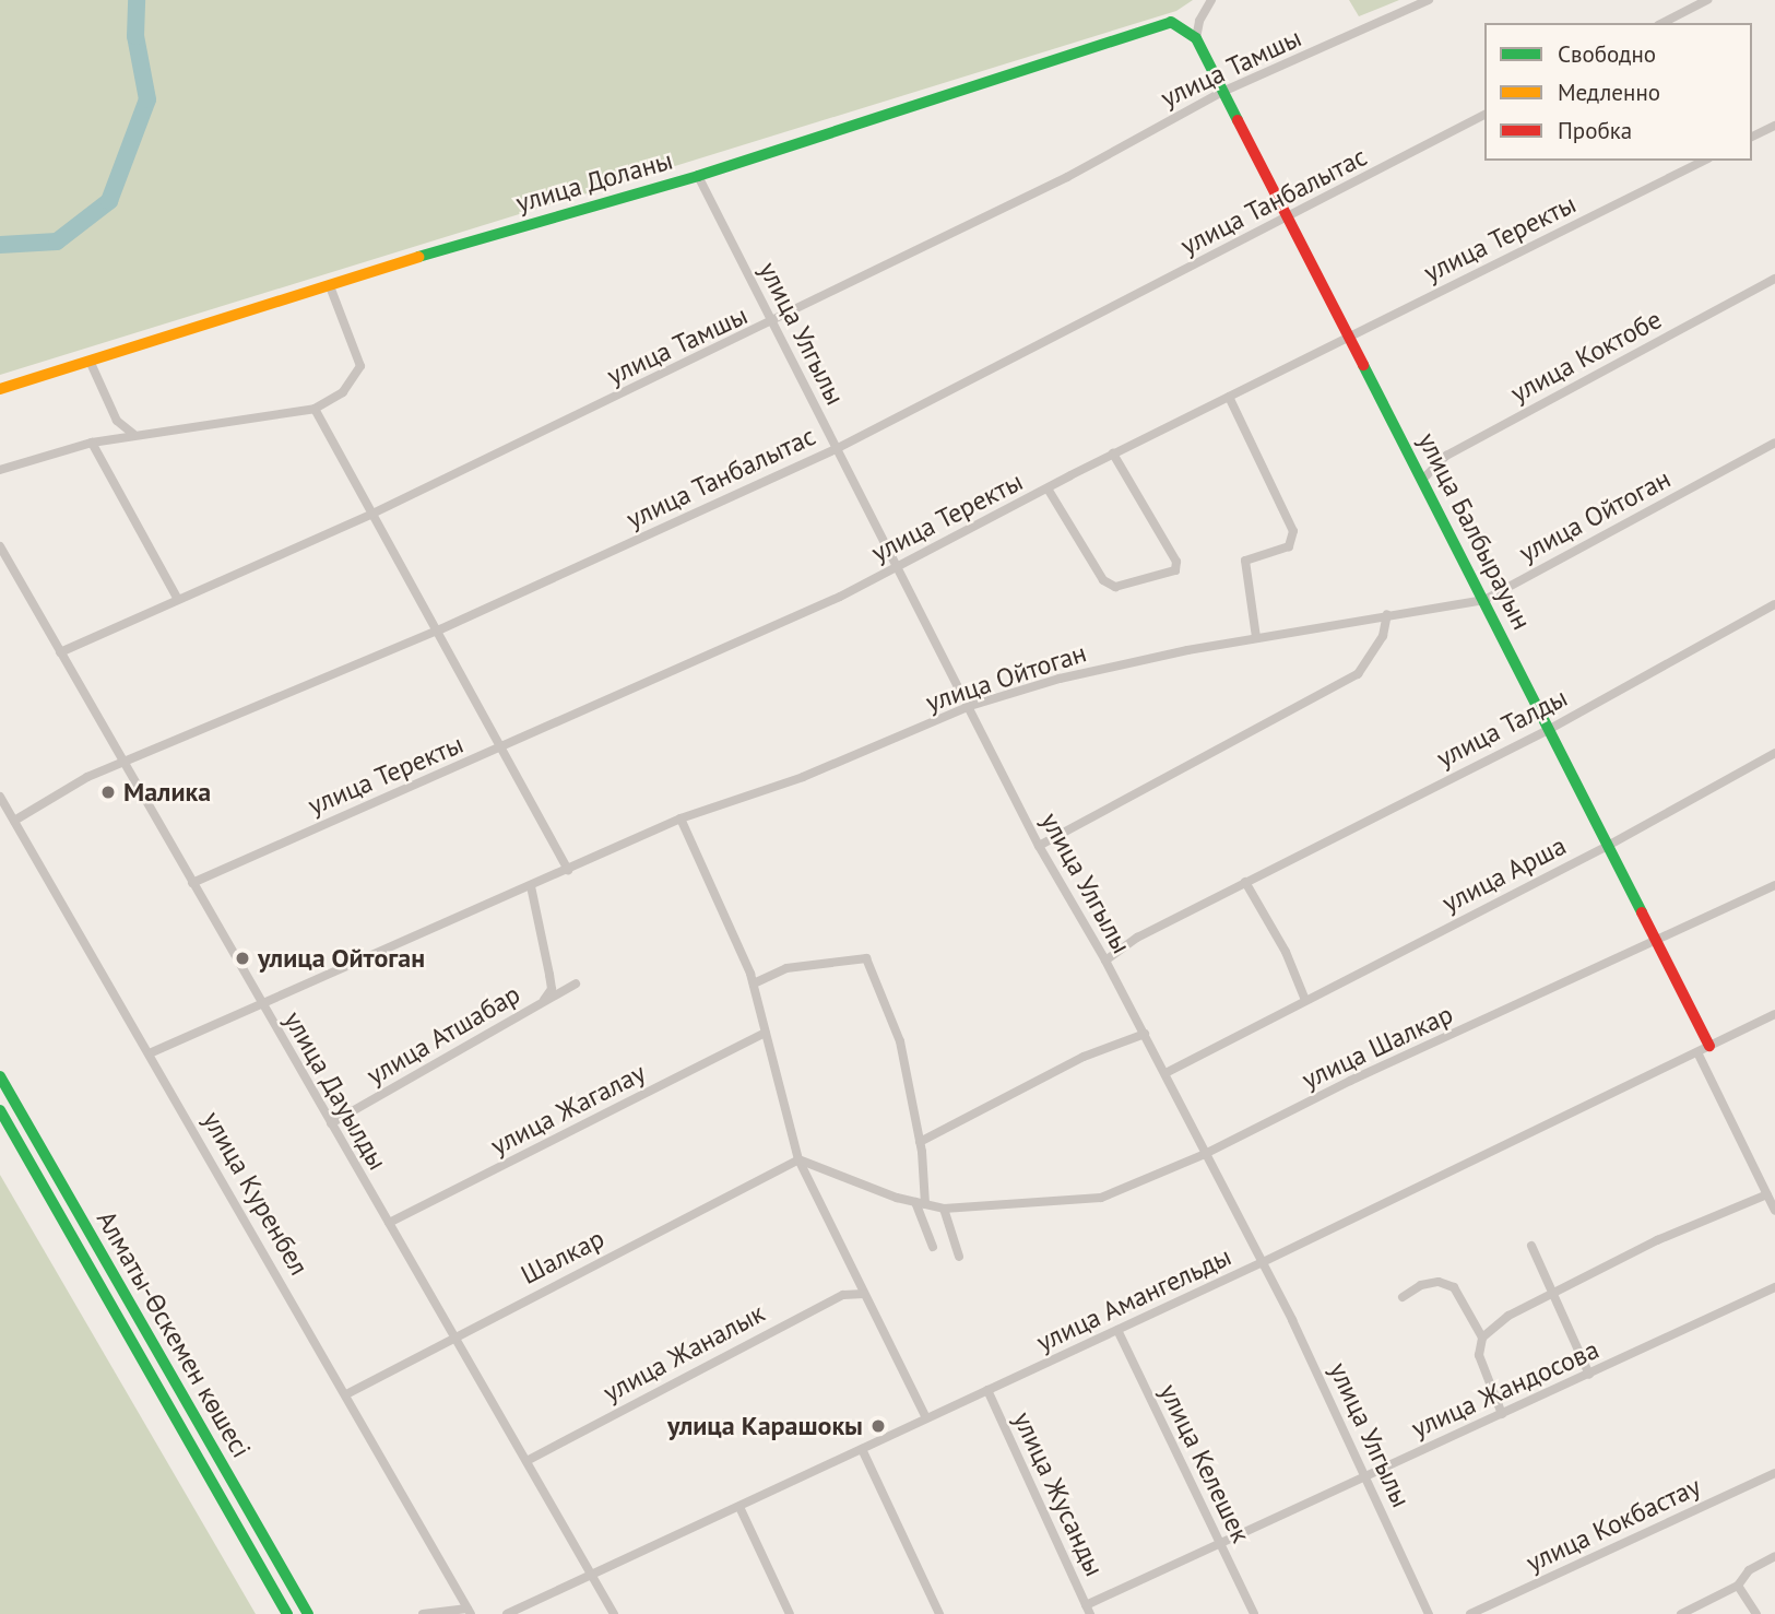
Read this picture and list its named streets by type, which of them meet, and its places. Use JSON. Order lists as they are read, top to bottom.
{
  "streets": {
    "main road": ["улица Доланы", "улица Балбырауын", "Алматы-Өскемен көшесі"],
    "street": [
      "улица Тамшы",
      "улица Танбалытас",
      "улица Теректы",
      "улица Улгылы",
      "улица Коктобе",
      "улица Ойтоган",
      "улица Талды",
      "улица Арша",
      "улица Атшабар",
      "улица Шалкар",
      "улица Дауылды",
      "улица Жагалау",
      "улица Куренбел",
      "Шалкар",
      "улица Амангельды",
      "улица Жаналык",
      "улица Жандосова",
      "улица Келешек",
      "улица Жусанды",
      "улица Кокбастау"
    ]
  },
  "crossings": [
    ["улица Тамшы", "улица Улгылы"],
    ["улица Тамшы", "улица Балбырауын"],
    ["улица Тамшы", "улица Дауылды"],
    ["улица Доланы", "улица Улгылы"],
    ["улица Доланы", "улица Балбырауын"],
    ["улица Танбалытас", "улица Улгылы"],
    ["улица Танбалытас", "улица Балбырауын"],
    ["улица Танбалытас", "улица Дауылды"],
    ["улица Танбалытас", "улица Куренбел"],
    ["улица Теректы", "улица Улгылы"],
    ["улица Теректы", "улица Балбырауын"],
    ["улица Теректы", "улица Дауылды"],
    ["улица Улгылы", "улица Ойтоган"],
    ["улица Улгылы", "улица Талды"],
    ["улица Улгылы", "улица Арша"],
    ["улица Улгылы", "улица Шалкар"],
    ["улица Улгылы", "улица Амангельды"],
    ["улица Улгылы", "улица Жандосова"],
    ["улица Коктобе", "улица Балбырауын"],
    ["улица Ойтоган", "улица Балбырауын"],
    ["улица Ойтоган", "улица Дауылды"],
    ["улица Ойтоган", "улица Куренбел"],
    ["улица Балбырауын", "улица Талды"],
    ["улица Балбырауын", "улица Арша"],
    ["улица Балбырауын", "улица Шалкар"],
    ["улица Балбырауын", "улица Амангельды"],
    ["улица Атшабар", "улица Дауылды"],
    ["улица Шалкар", "Шалкар"],
    ["улица Дауылды", "улица Жагалау"],
    ["улица Дауылды", "Шалкар"],
    ["улица Дауылды", "улица Амангельды"],
    ["улица Дауылды", "улица Жаналык"],
    ["улица Куренбел", "Шалкар"],
    ["улица Амангельды", "улица Келешек"],
    ["улица Амангельды", "улица Жусанды"],
    ["улица Жандосова", "улица Келешек"],
    ["улица Жандосова", "улица Жусанды"]
  ],
  "places": ["Малика", "улица Ойтоган", "улица Карашокы"],
  "legend": ["Свободно", "Медленно", "Пробка"]
}
